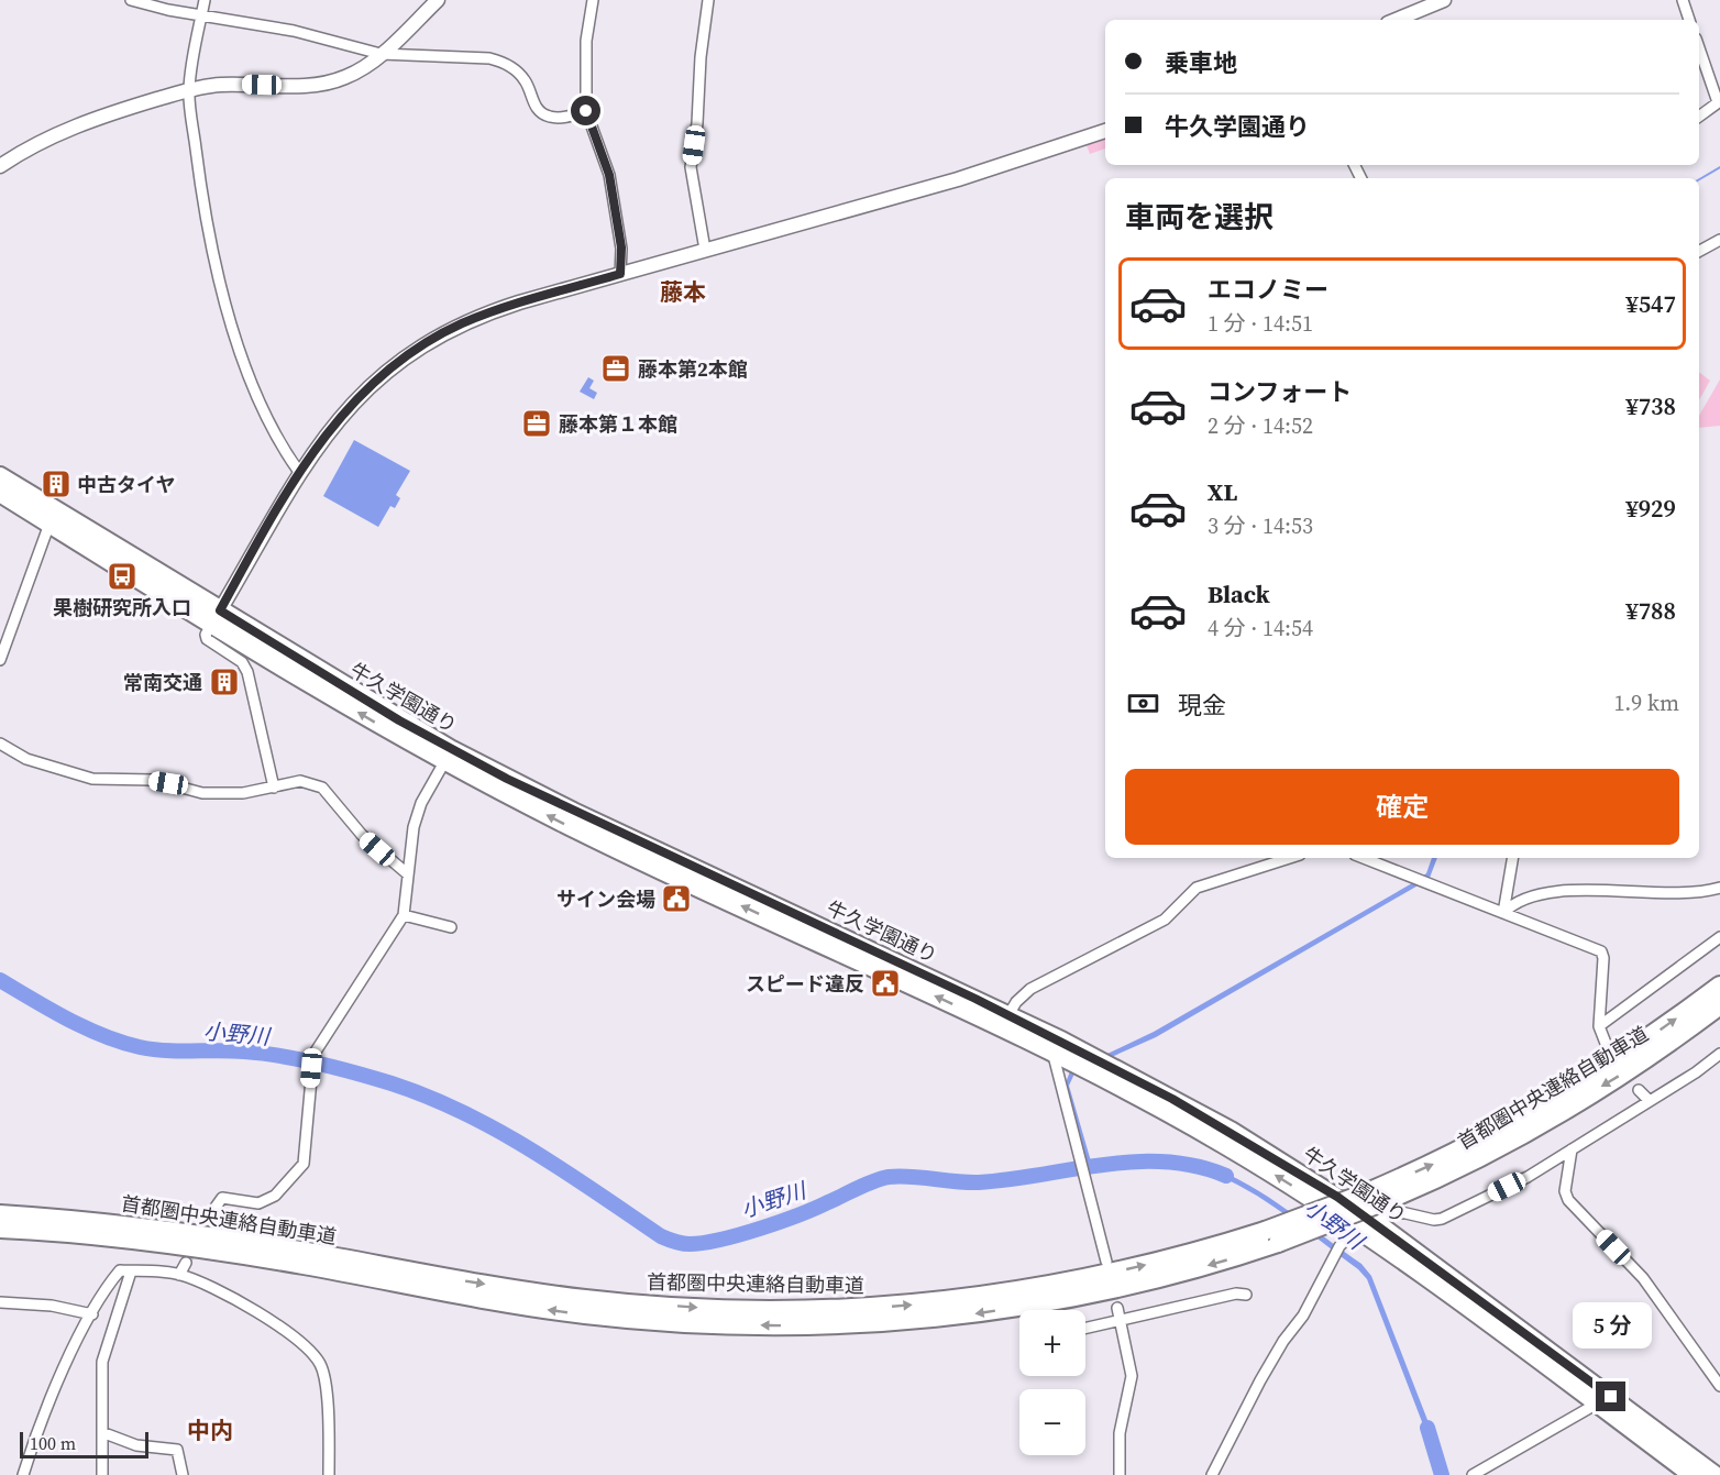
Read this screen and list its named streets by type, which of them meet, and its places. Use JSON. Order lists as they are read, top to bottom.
{
  "streets": {
    "highway": ["牛久学園通り", "首都圏中央連絡自動車道"]
  },
  "districts": ["藤本", "中内"],
  "water": ["小野川"],
  "places": {
    "office": ["藤本第2本館", "藤本第１本館"],
    "building": ["中古タイヤ", "常南交通"],
    "bus stop": ["果樹研究所入口"],
    "public building": ["サイン会場", "スピード違反"]
  },
  "scale_bar": "100 m",
  "page": {
    "banner": ["乗車地", "牛久学園通り"],
    "heading": "車両を選択",
    "list": [
      {
        "name": "エコノミー",
        "note": "1 分 · 14:51",
        "value": "¥547"
      },
      {
        "name": "コンフォート",
        "note": "2 分 · 14:52",
        "value": "¥738"
      },
      {
        "name": "XL",
        "note": "3 分 · 14:53",
        "value": "¥929"
      },
      {
        "name": "Black",
        "note": "4 分 · 14:54",
        "value": "¥788"
      }
    ],
    "pay": ["現金", "1.9 km"],
    "buttons": "確定",
    "bubble": "5 分",
    "map_buttons": ["+", "−"],
    "scale": "100 m"
  }
}
